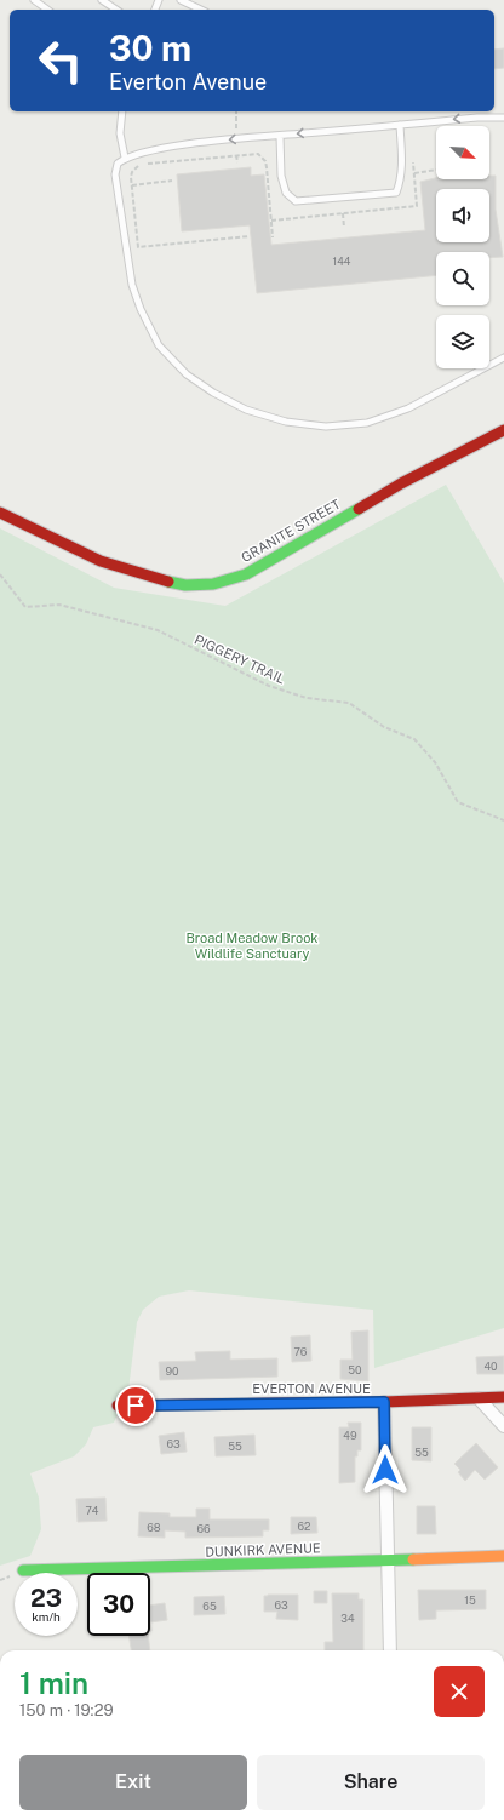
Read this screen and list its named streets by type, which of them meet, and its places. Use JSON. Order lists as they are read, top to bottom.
{
  "streets": {
    "street": ["GRANITE STREET", "EVERTON AVENUE", "DUNKIRK AVENUE"],
    "path": ["PIGGERY TRAIL"]
  },
  "parks": ["Broad Meadow Brook Wildlife Sanctuary"],
  "house_numbers": [
    "144",
    "76",
    "40",
    "50",
    "90",
    "49",
    "63",
    "55",
    "55",
    "74",
    "62",
    "68",
    "66",
    "15",
    "63",
    "65",
    "34"
  ],
  "north": "bottom right",
  "page": {
    "turn": ["30 m", "Everton Avenue"],
    "speed": "23 km/h",
    "limit": "30",
    "heading": ["1 min", "150 m · 19:29"],
    "buttons": ["Exit", "Share"]
  }
}
